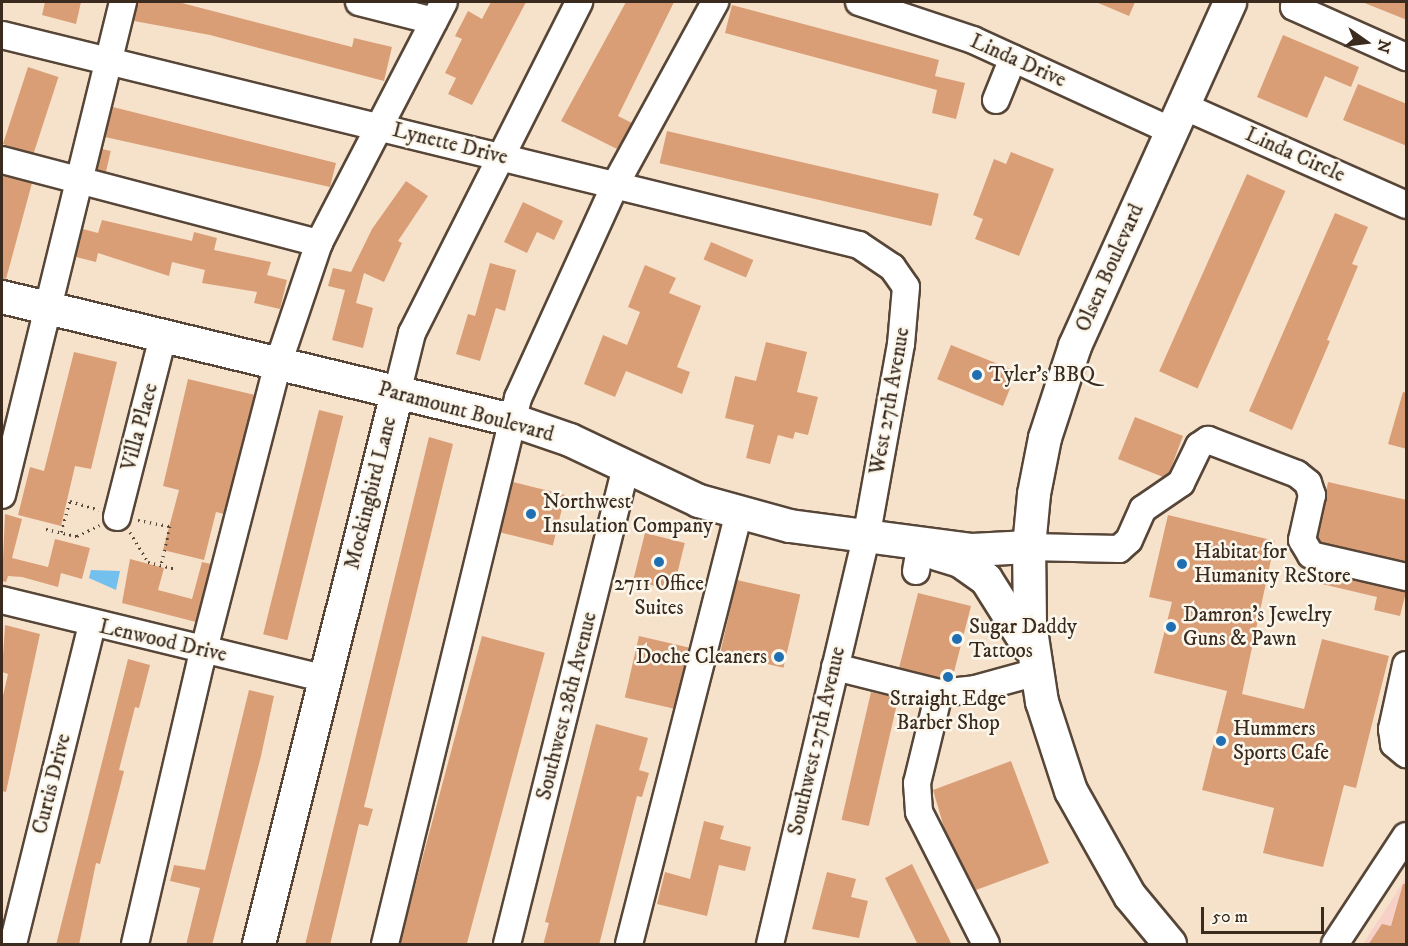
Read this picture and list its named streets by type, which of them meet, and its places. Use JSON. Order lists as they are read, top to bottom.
{
  "streets": {
    "main road": ["Olsen Boulevard", "Paramount Boulevard", "Mockingbird Lane"],
    "street": [
      "Linda Drive",
      "Lynette Drive",
      "Linda Circle",
      "West 27th Avenue",
      "Villa Place",
      "Lenwood Drive",
      "Southwest 28th Avenue",
      "Southwest 27th Avenue",
      "Curtis Drive"
    ]
  },
  "crossings": [
    ["Linda Drive", "Linda Circle"],
    ["Linda Drive", "Olsen Boulevard"],
    ["Lynette Drive", "West 27th Avenue"],
    ["Lynette Drive", "Mockingbird Lane"],
    ["Linda Circle", "Olsen Boulevard"],
    ["Olsen Boulevard", "Paramount Boulevard"],
    ["West 27th Avenue", "Paramount Boulevard"],
    ["West 27th Avenue", "Southwest 27th Avenue"],
    ["Paramount Boulevard", "Villa Place"],
    ["Paramount Boulevard", "Mockingbird Lane"],
    ["Paramount Boulevard", "Southwest 28th Avenue"],
    ["Paramount Boulevard", "Southwest 27th Avenue"],
    ["Mockingbird Lane", "Lenwood Drive"],
    ["Lenwood Drive", "Curtis Drive"]
  ],
  "places": [
    "Tyler's BBQ",
    "Northwest Insulation Company",
    "2711 Office Suites",
    "Habitat for Humanity ReStore",
    "Damron's Jewelry Guns & Pawn",
    "Sugar Daddy Tattoos",
    "Doche Cleaners",
    "Straight Edge Barber Shop",
    "Hummers Sports Cafe"
  ],
  "scale_bar": "50 m",
  "north": "right"
}
